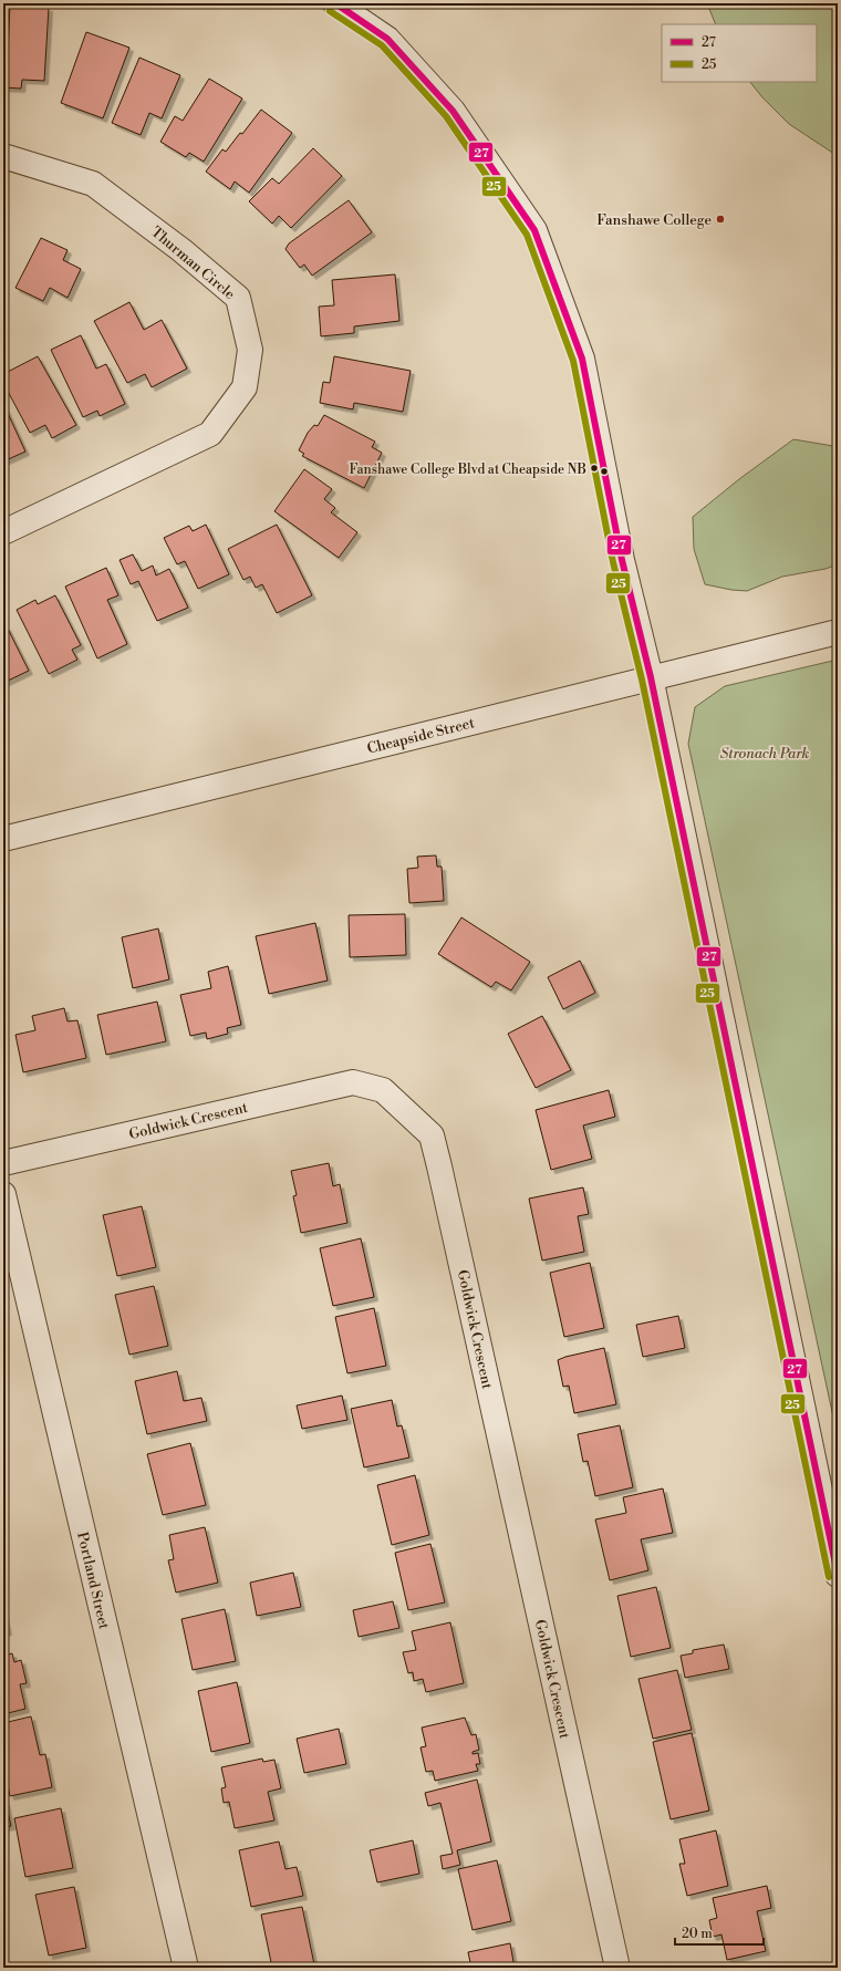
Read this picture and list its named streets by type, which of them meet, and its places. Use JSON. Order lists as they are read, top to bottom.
{
  "streets": {
    "street": [
      "Thurman Circle",
      "Cheapside Street",
      "Goldwick Crescent",
      "Portland Street"
    ]
  },
  "parks": ["Stronach Park"],
  "places": ["Fanshawe College", "Fanshawe College Blvd at Cheapside NB"],
  "lines": ["transit line 27", "transit line 25"],
  "legend": ["27", "25"],
  "scale_bar": "20 m"
}
